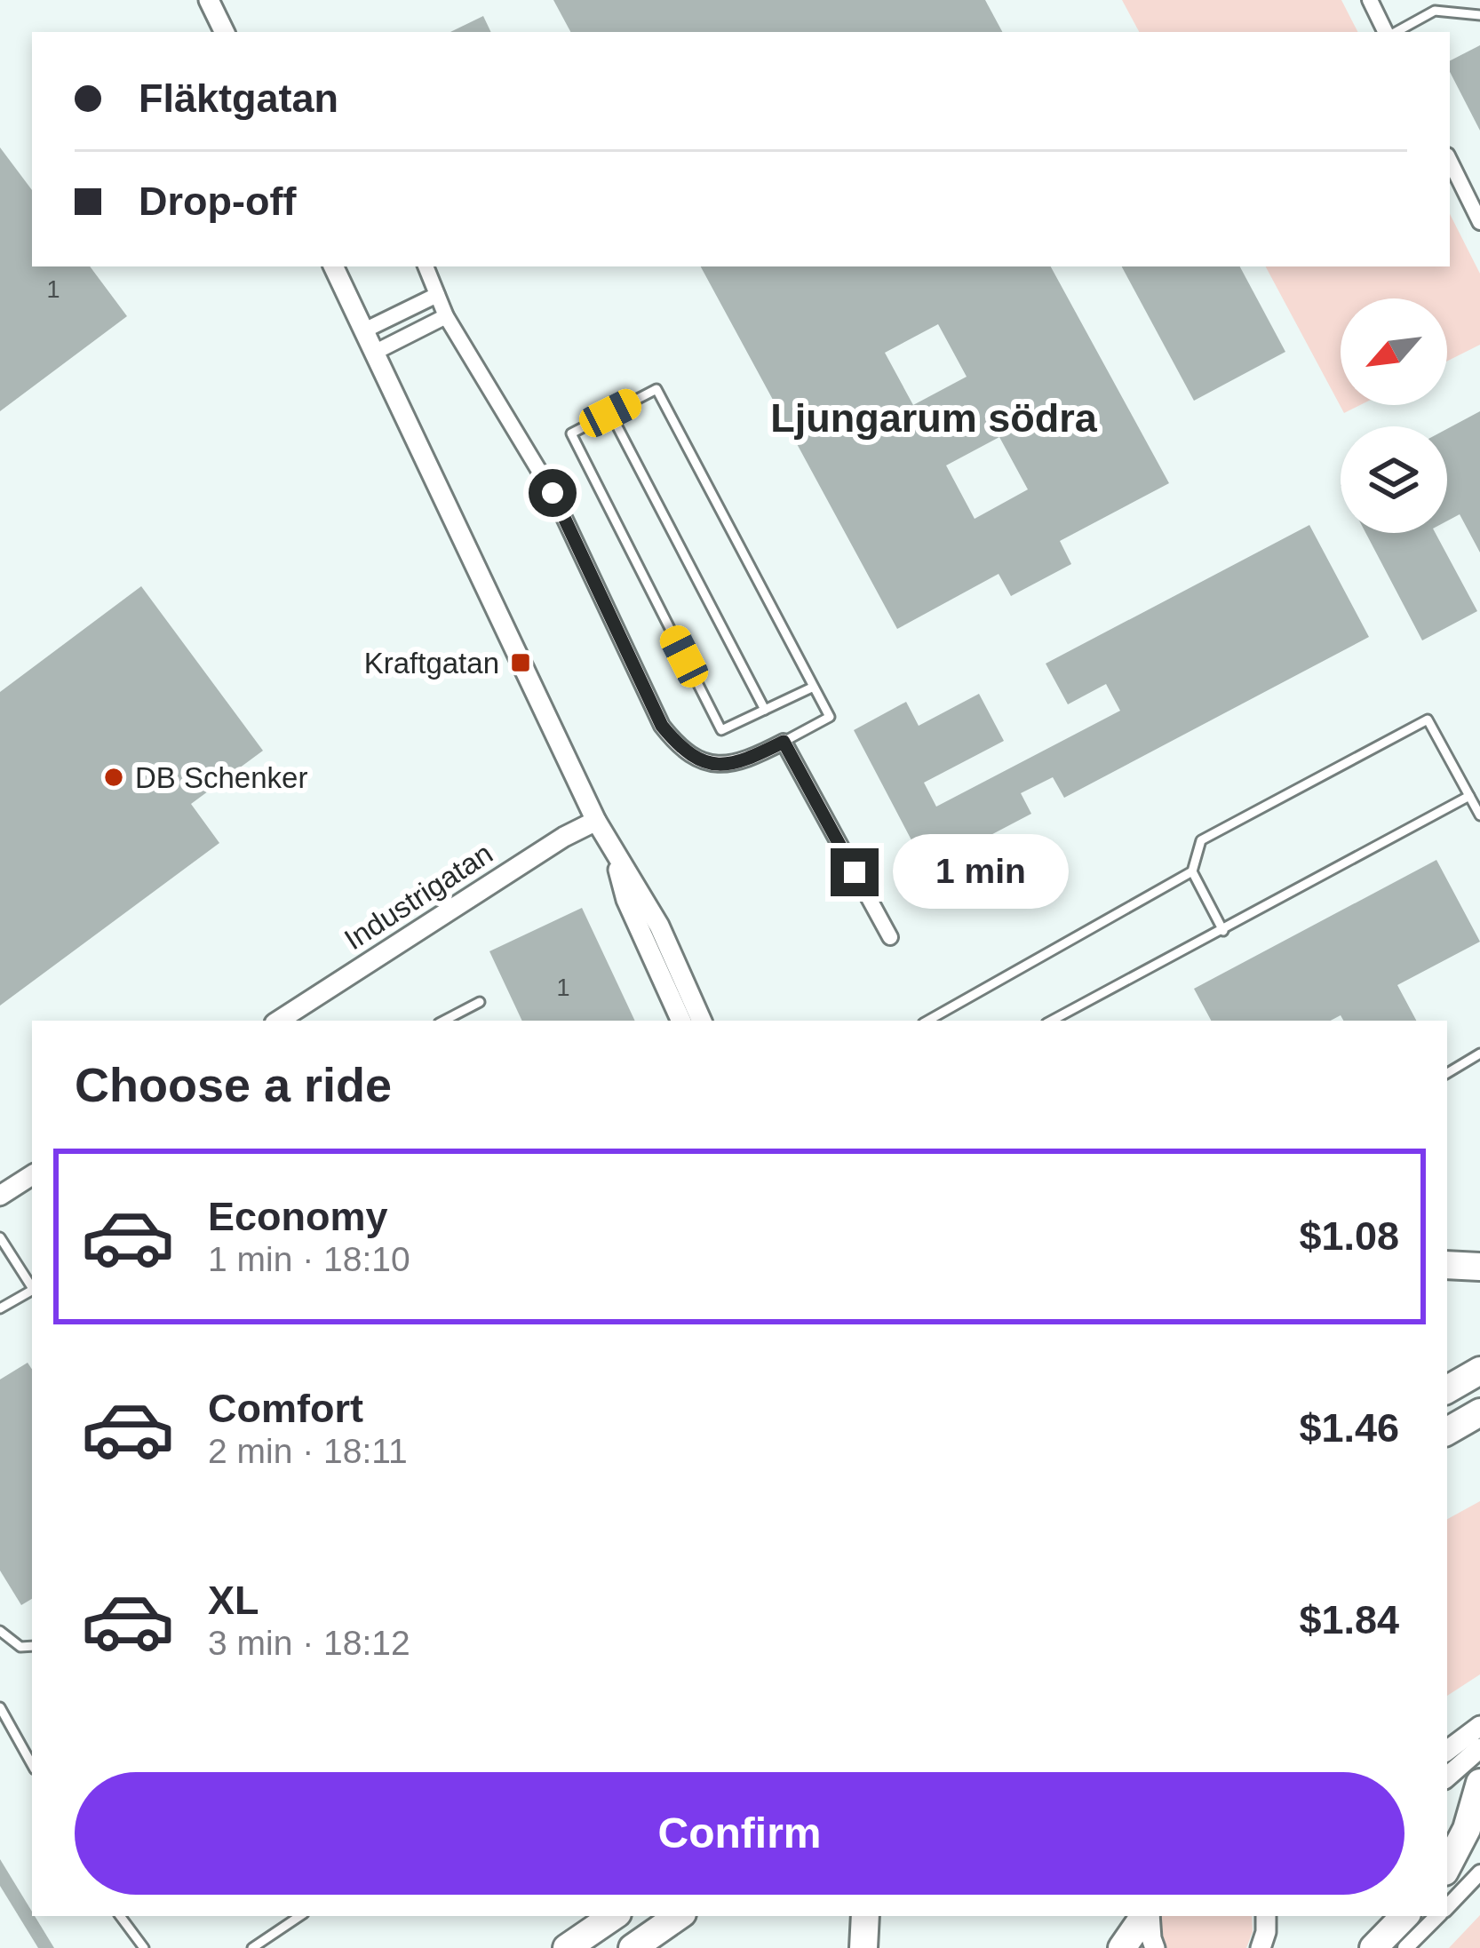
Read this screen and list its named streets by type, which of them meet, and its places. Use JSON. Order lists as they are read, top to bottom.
{
  "streets": {
    "street": ["Industrigatan"]
  },
  "districts": ["Ljungarum södra"],
  "places": {
    "transit": ["Kraftgatan"],
    "other": ["DB Schenker"]
  },
  "house_numbers": ["1", "1"],
  "north": "bottom left",
  "page": {
    "banner": ["Fläktgatan", "Drop-off"],
    "bubble": "1 min",
    "heading": "Choose a ride",
    "list": [
      {
        "name": "Economy",
        "note": "1 min · 18:10",
        "value": "$1.08"
      },
      {
        "name": "Comfort",
        "note": "2 min · 18:11",
        "value": "$1.46"
      },
      {
        "name": "XL",
        "note": "3 min · 18:12",
        "value": "$1.84"
      }
    ],
    "buttons": "Confirm"
  }
}
